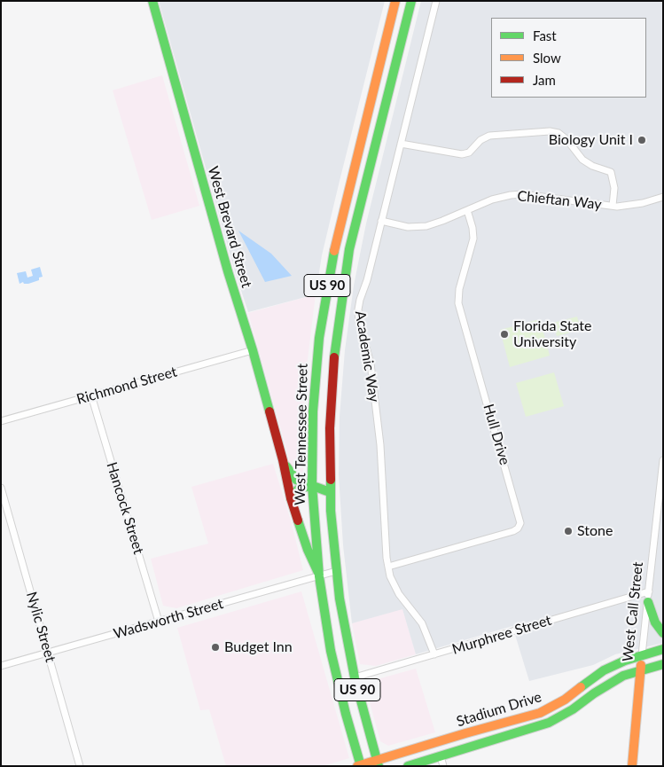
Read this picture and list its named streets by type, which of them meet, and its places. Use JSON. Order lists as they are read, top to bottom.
{
  "streets": {
    "main road": [
      "West Brevard Street",
      "US 90",
      "West Tennessee Street",
      "West Call Street",
      "Stadium Drive"
    ],
    "street": [
      "Chieftan Way",
      "Academic Way",
      "Richmond Street",
      "Hull Drive",
      "Hancock Street",
      "Wadsworth Street",
      "Nylic Street",
      "Murphree Street"
    ]
  },
  "crossings": [
    ["Chieftan Way", "Academic Way"],
    ["Chieftan Way", "Hull Drive"],
    ["West Brevard Street", "Richmond Street"],
    ["West Brevard Street", "West Tennessee Street"],
    ["West Brevard Street", "Wadsworth Street"],
    ["Academic Way", "Hull Drive"],
    ["Academic Way", "Murphree Street"],
    ["Richmond Street", "Hancock Street"],
    ["West Tennessee Street", "Wadsworth Street"],
    ["West Tennessee Street", "Murphree Street"],
    ["West Tennessee Street", "Stadium Drive"],
    ["Hancock Street", "Wadsworth Street"],
    ["West Call Street", "Murphree Street"],
    ["West Call Street", "Stadium Drive"],
    ["Wadsworth Street", "Nylic Street"]
  ],
  "places": [
    "Biology Unit I",
    "Florida State University",
    "Stone",
    "Budget Inn"
  ],
  "legend": ["Fast", "Slow", "Jam"]
}
